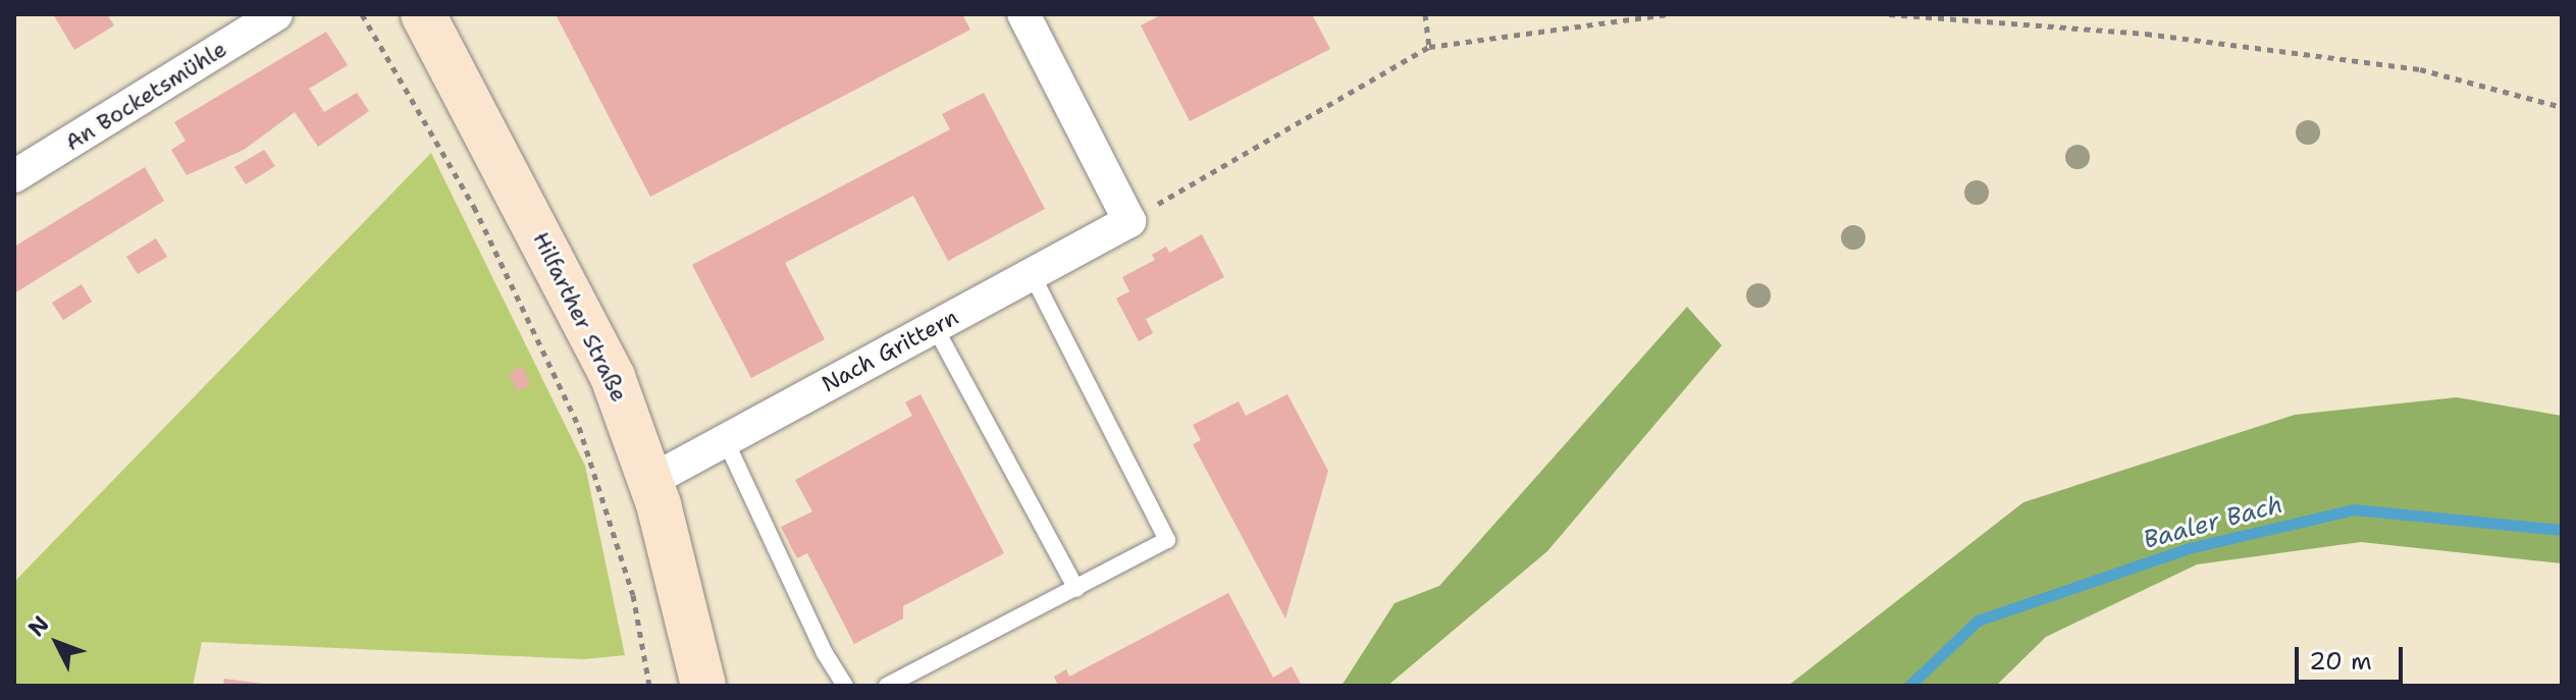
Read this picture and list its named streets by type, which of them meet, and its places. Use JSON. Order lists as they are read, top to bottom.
{
  "streets": {
    "main road": ["Hilfarther Straße"],
    "street": ["An Bocketsmühle", "Nach Grittern"]
  },
  "crossings": [
    ["Hilfarther Straße", "Nach Grittern"]
  ],
  "water": ["Baaler Bach"],
  "scale_bar": "20 m",
  "north": "top left"
}
